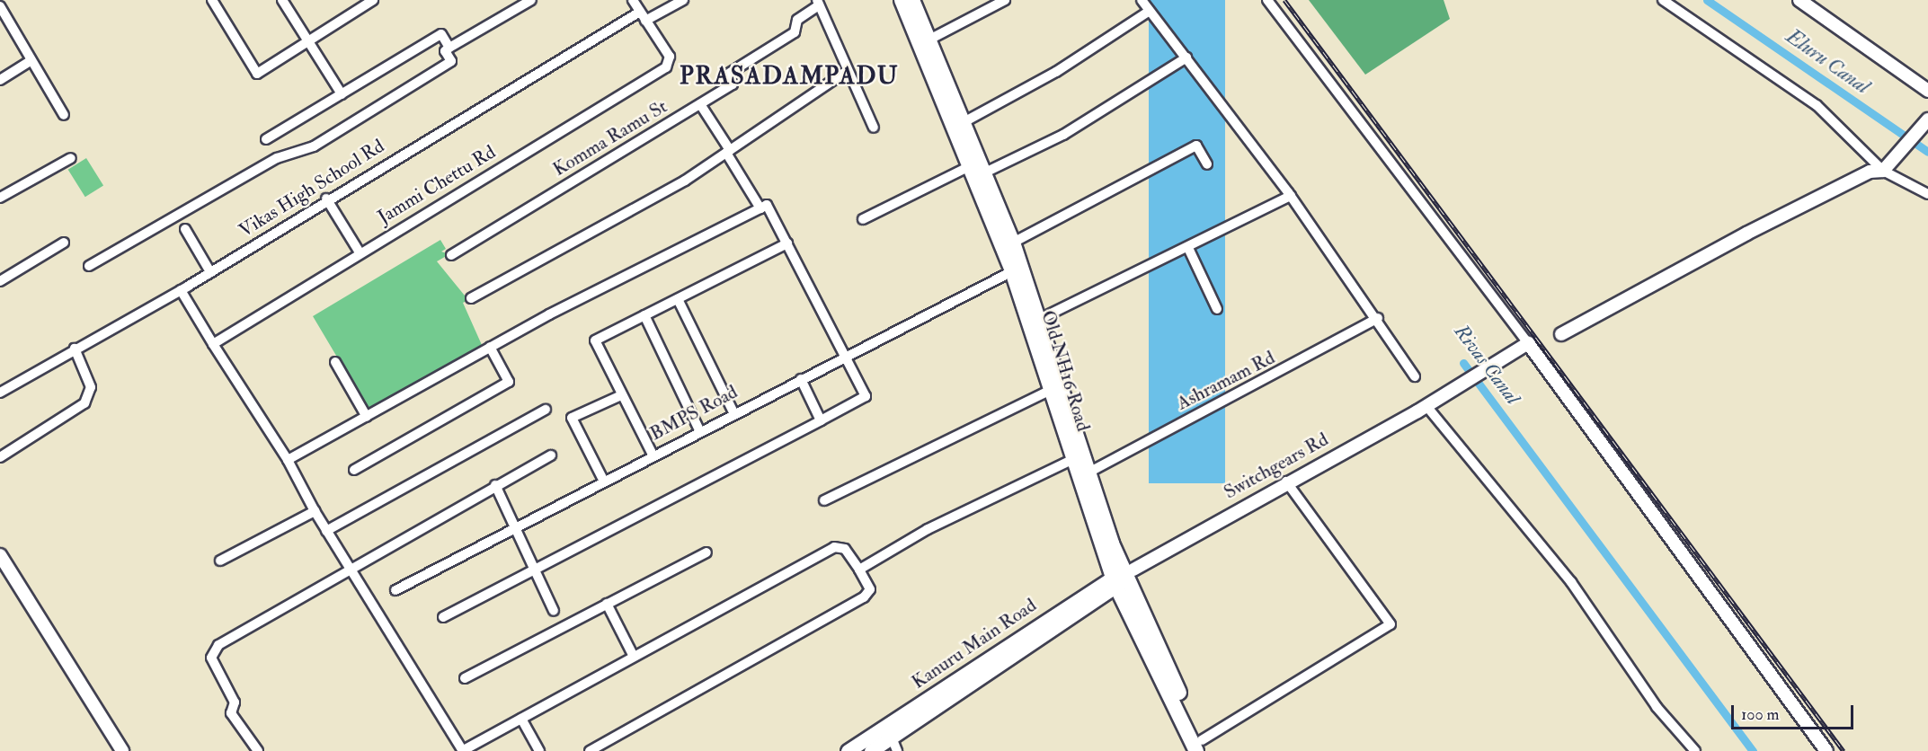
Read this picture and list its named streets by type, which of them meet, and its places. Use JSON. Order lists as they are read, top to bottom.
{
  "streets": {
    "main road": ["Old NH16 Road", "Kanuru Main Road"],
    "street": [
      "Komma Ramu St",
      "Jammi Chettu Rd",
      "Vikas High School Rd",
      "Ashramam Rd",
      "BMPS Road",
      "Switchgears Rd"
    ]
  },
  "crossings": [
    ["Jammi Chettu Rd", "Vikas High School Rd"],
    ["Old NH16 Road", "Ashramam Rd"],
    ["Old NH16 Road", "BMPS Road"],
    ["Old NH16 Road", "Switchgears Rd"],
    ["Old NH16 Road", "Kanuru Main Road"],
    ["Switchgears Rd", "Kanuru Main Road"]
  ],
  "districts": ["PRASADAMPADU"],
  "water": ["Eluru Canal", "Rivas Canal"],
  "scale_bar": "100 m"
}
